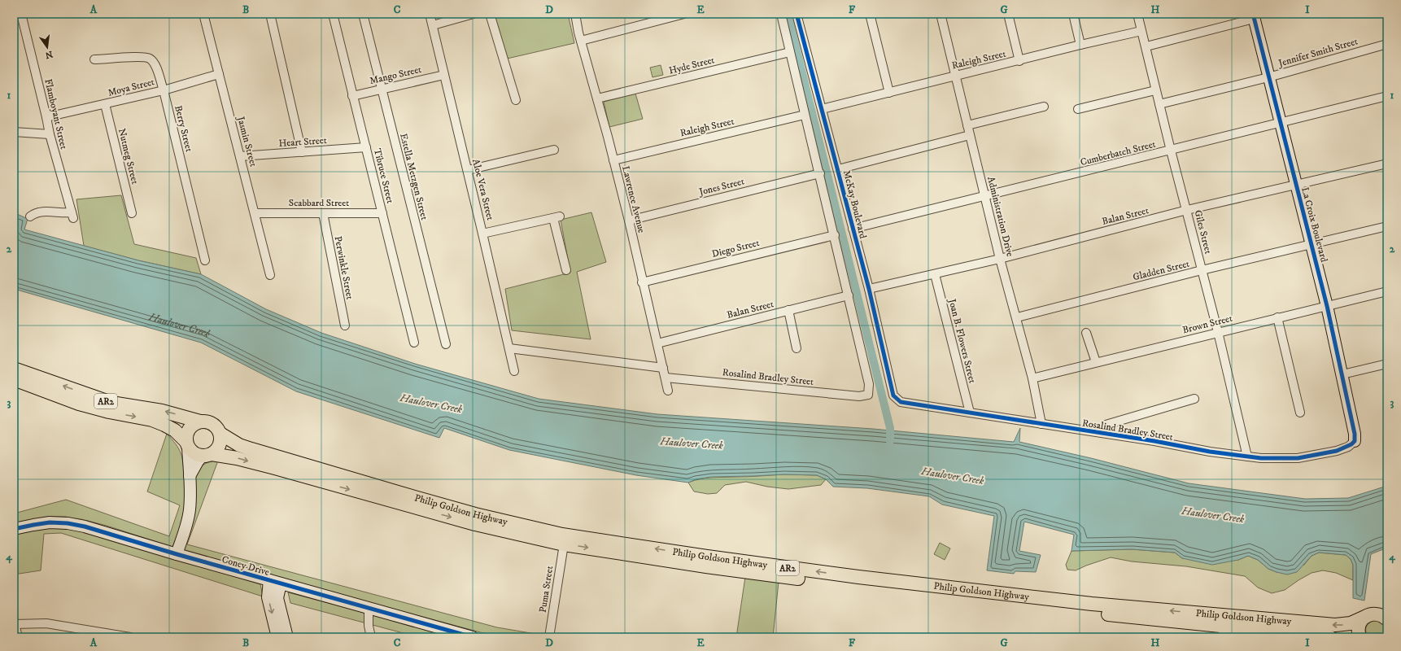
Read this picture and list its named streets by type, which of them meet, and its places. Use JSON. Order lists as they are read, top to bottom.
{
  "streets": {
    "main road": ["AR2", "Philip Goldson Highway"],
    "street": [
      "Jennifer Smith Street",
      "Raleigh Street",
      "Hyde Street",
      "Mango Street",
      "Moya Street",
      "Flamboyant Street",
      "Berry Street",
      "Jasmin Street",
      "Heart Street",
      "Cumberbatch Street",
      "Nutmeg Street",
      "Tibruce Street",
      "Estella Metzgen Street",
      "Jones Street",
      "Aloe Vera Street",
      "Lawrence Avenue",
      "Scabbard Street",
      "McKay Boulevard",
      "Balan Street",
      "Administration Drive",
      "La Croix Boulevard",
      "Giles Street",
      "Diego Street",
      "Perwinkle Street",
      "Gladden Street",
      "Brown Street",
      "Joan B. Flowers Street",
      "Rosalind Bradley Street",
      "Coney Drive",
      "Puma Street"
    ]
  },
  "crossings": [
    ["Jennifer Smith Street", "La Croix Boulevard"],
    ["Jennifer Smith Street", "Giles Street"],
    ["Raleigh Street", "Lawrence Avenue"],
    ["Raleigh Street", "McKay Boulevard"],
    ["Raleigh Street", "Administration Drive"],
    ["Raleigh Street", "Giles Street"],
    ["Hyde Street", "Lawrence Avenue"],
    ["Mango Street", "Tibruce Street"],
    ["Mango Street", "Estella Metzgen Street"],
    ["Mango Street", "Aloe Vera Street"],
    ["Moya Street", "Flamboyant Street"],
    ["Moya Street", "Berry Street"],
    ["Moya Street", "Jasmin Street"],
    ["Moya Street", "Nutmeg Street"],
    ["Jasmin Street", "Heart Street"],
    ["Jasmin Street", "Scabbard Street"],
    ["Heart Street", "Tibruce Street"],
    ["Cumberbatch Street", "McKay Boulevard"],
    ["Cumberbatch Street", "Administration Drive"],
    ["Cumberbatch Street", "La Croix Boulevard"],
    ["Cumberbatch Street", "Giles Street"],
    ["Tibruce Street", "Scabbard Street"],
    ["Jones Street", "Lawrence Avenue"],
    ["Lawrence Avenue", "Balan Street"],
    ["Lawrence Avenue", "Diego Street"],
    ["Lawrence Avenue", "Rosalind Bradley Street"],
    ["Scabbard Street", "Perwinkle Street"],
    ["McKay Boulevard", "Balan Street"],
    ["McKay Boulevard", "Rosalind Bradley Street"],
    ["Balan Street", "Administration Drive"],
    ["Balan Street", "La Croix Boulevard"],
    ["Balan Street", "Giles Street"],
    ["Balan Street", "Joan B. Flowers Street"],
    ["Balan Street", "Rosalind Bradley Street"],
    ["Administration Drive", "Gladden Street"],
    ["Administration Drive", "Brown Street"],
    ["Administration Drive", "Rosalind Bradley Street"],
    ["La Croix Boulevard", "Gladden Street"],
    ["La Croix Boulevard", "Brown Street"],
    ["La Croix Boulevard", "Rosalind Bradley Street"],
    ["Giles Street", "Gladden Street"],
    ["Giles Street", "Brown Street"],
    ["Giles Street", "Rosalind Bradley Street"],
    ["Joan B. Flowers Street", "Rosalind Bradley Street"],
    ["AR2", "Philip Goldson Highway"],
    ["Philip Goldson Highway", "Puma Street"]
  ],
  "water": ["Haulover Creek"],
  "north": "bottom",
  "grid": {
    "columns": [
      "A",
      "B",
      "C",
      "D",
      "E",
      "F",
      "G",
      "H",
      "I"
    ],
    "rows": [
      "1",
      "2",
      "3",
      "4"
    ]
  }
}
